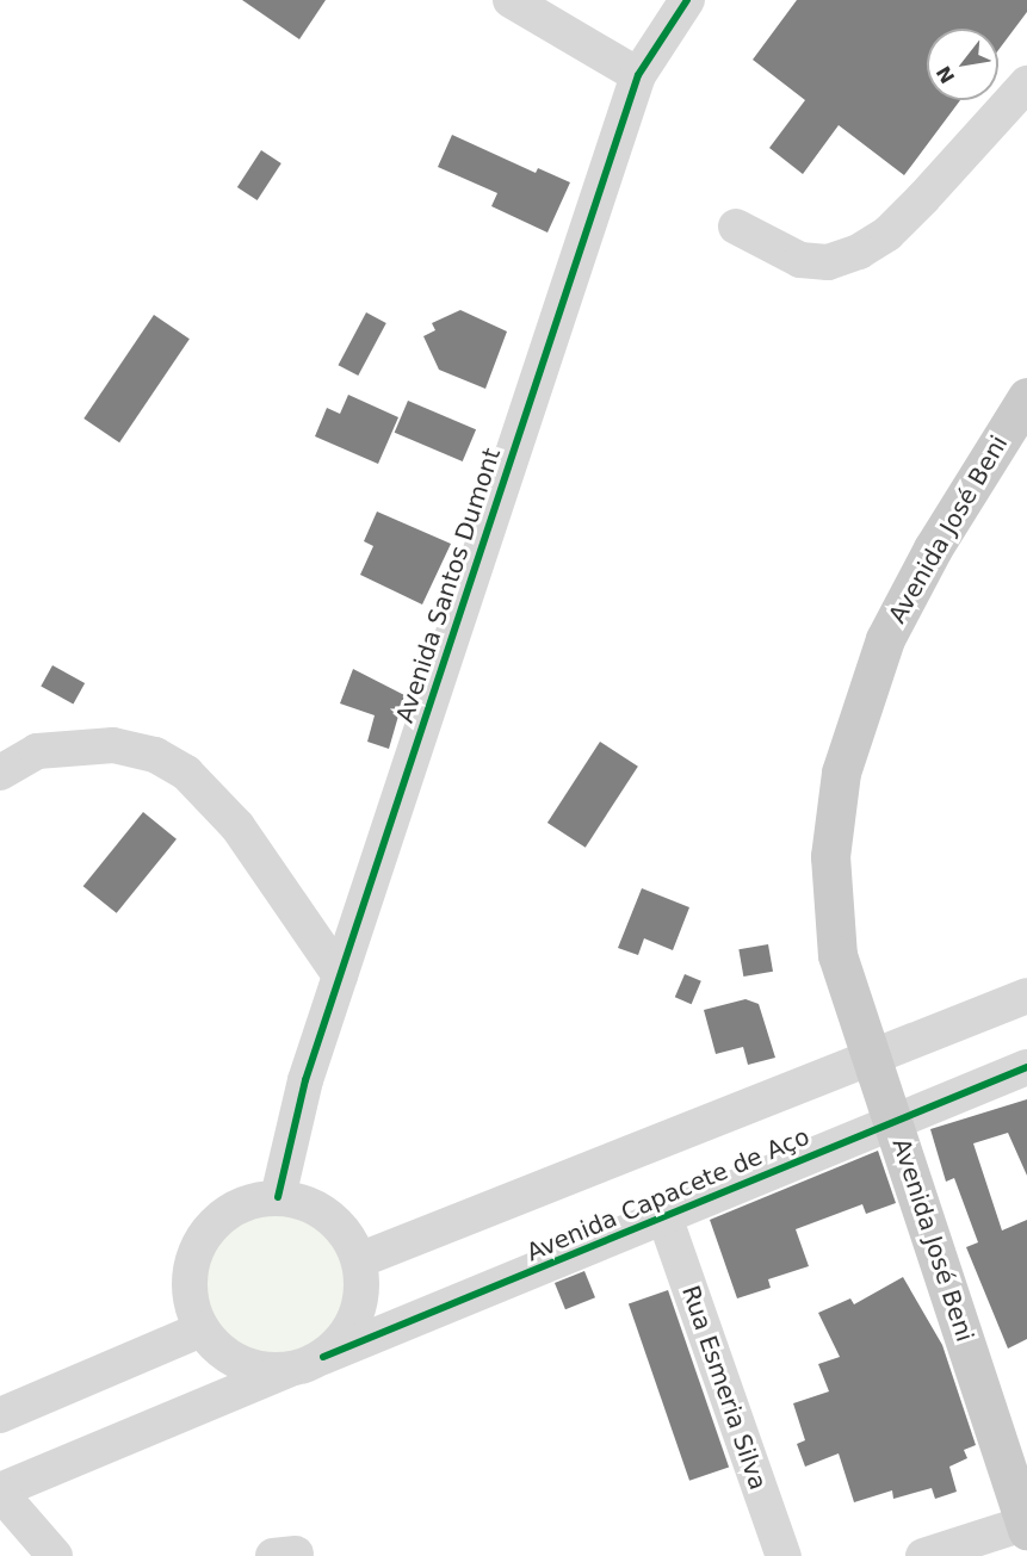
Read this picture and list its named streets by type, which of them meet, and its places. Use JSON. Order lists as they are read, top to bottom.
{
  "streets": {
    "main road": ["Avenida José Beni"],
    "street": ["Avenida Santos Dumont", "Avenida Capacete de Aço", "Rua Esmeria Silva"]
  },
  "crossings": [
    ["Avenida José Beni", "Avenida Capacete de Aço"],
    ["Avenida Santos Dumont", "Avenida Capacete de Aço"],
    ["Avenida Capacete de Aço", "Rua Esmeria Silva"]
  ],
  "north": "bottom left"
}
